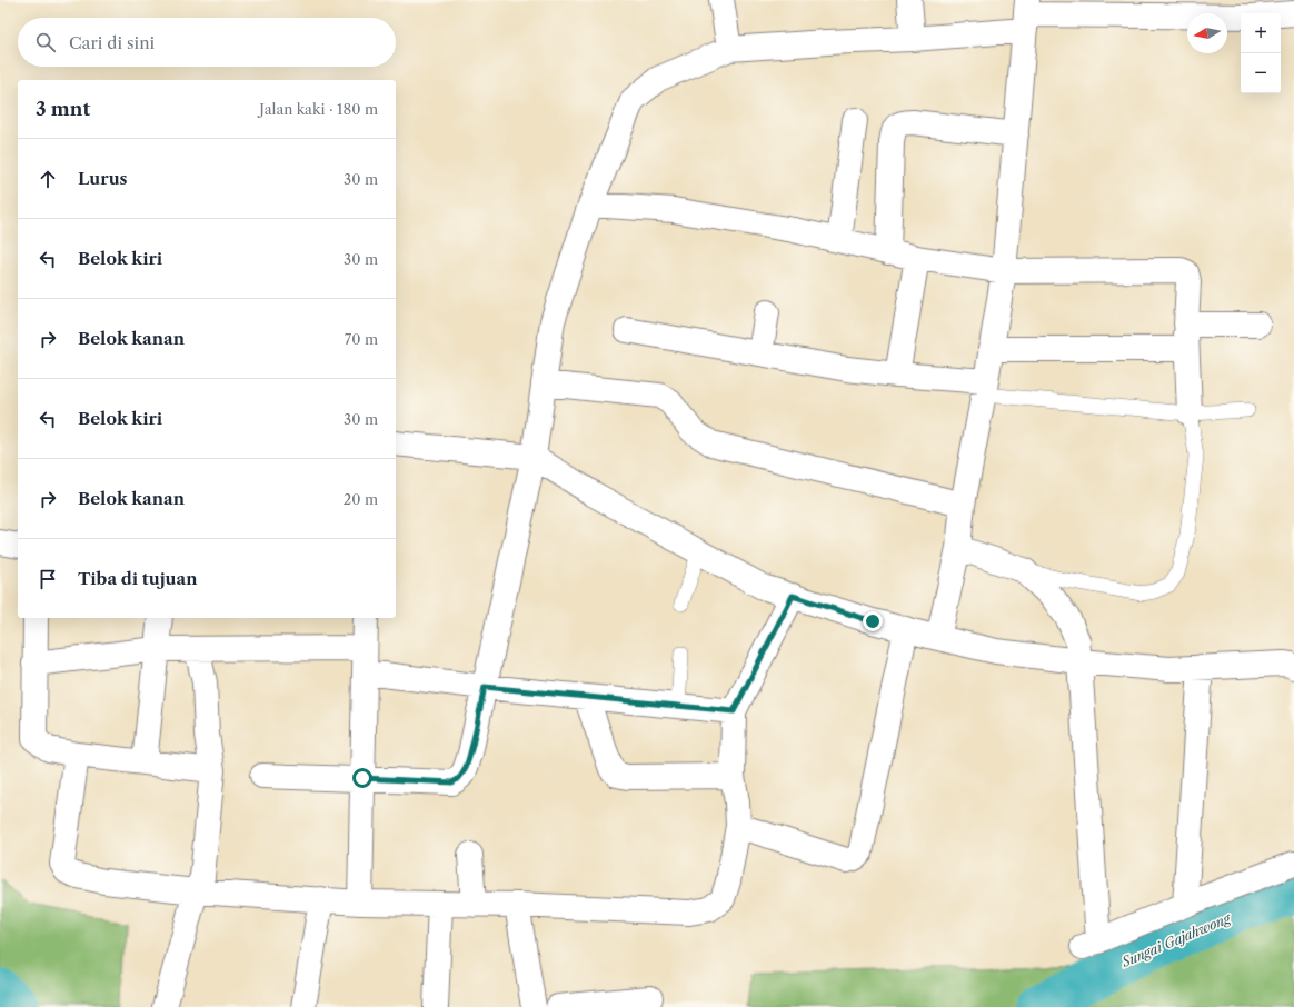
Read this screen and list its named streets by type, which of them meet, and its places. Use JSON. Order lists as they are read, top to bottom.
{
  "water": ["Sungai Gajahwong"],
  "north": "left",
  "page": {
    "map_buttons": ["+", "−"],
    "search": "Cari di sini",
    "heading": ["3 mnt", "Jalan kaki · 180 m"],
    "list": [
      ["Lurus", "30 m"],
      ["Belok kiri", "30 m"],
      ["Belok kanan", "70 m"],
      ["Belok kiri", "30 m"],
      ["Belok kanan", "20 m"],
      "Tiba di tujuan"
    ]
  }
}
